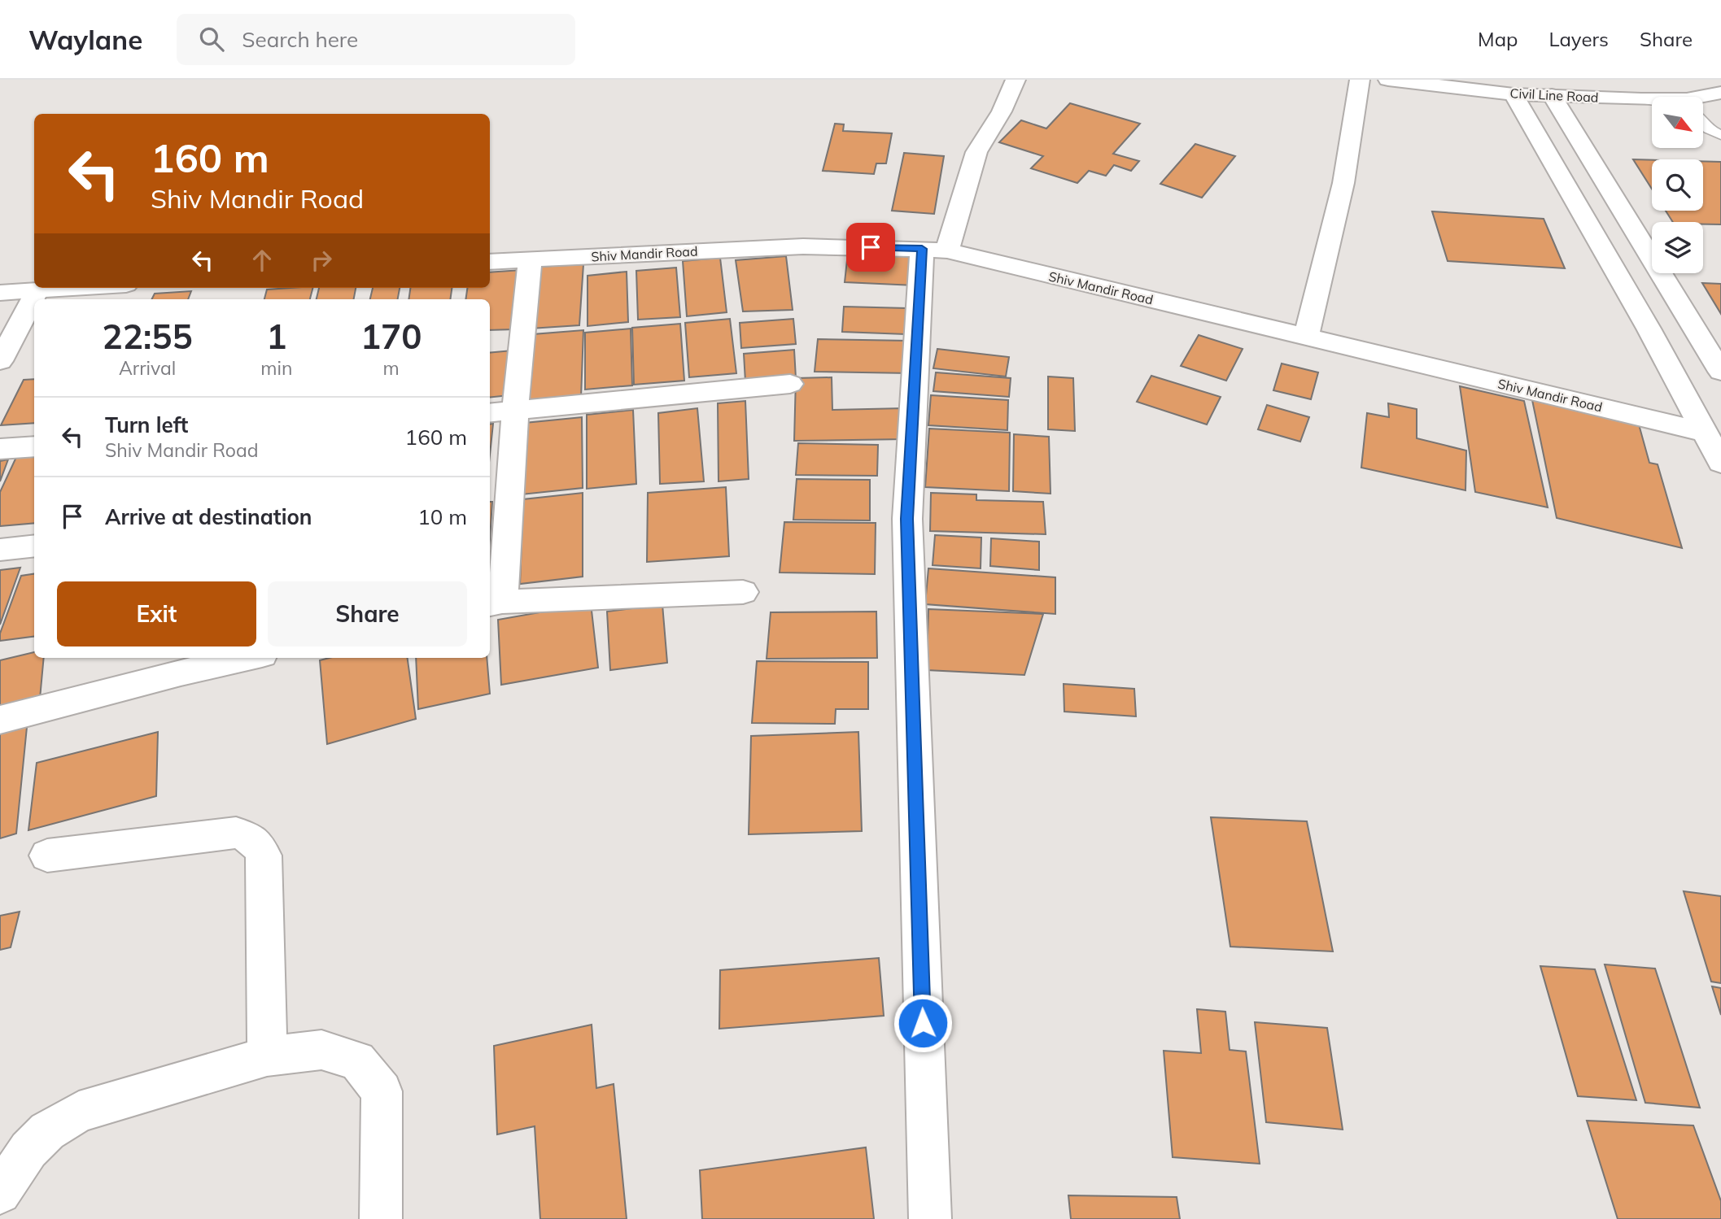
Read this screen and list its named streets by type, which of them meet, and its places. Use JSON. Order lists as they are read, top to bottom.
{
  "streets": {
    "street": ["Civil Line Road", "Shiv Mandir Road"]
  },
  "north": "bottom right",
  "page": {
    "header": "Waylane",
    "search": "Search here",
    "nav": ["Map", "Layers", "Share"],
    "turn": ["160 m", "Shiv Mandir Road"],
    "eta": [
      "22:55",
      "Arrival",
      "1",
      "min",
      "170",
      "m"
    ],
    "list": [
      {
        "name": "Turn left",
        "note": "Shiv Mandir Road",
        "value": "160 m"
      },
      {
        "name": "Arrive at destination",
        "value": "10 m"
      }
    ],
    "buttons": ["Exit", "Share"]
  }
}
